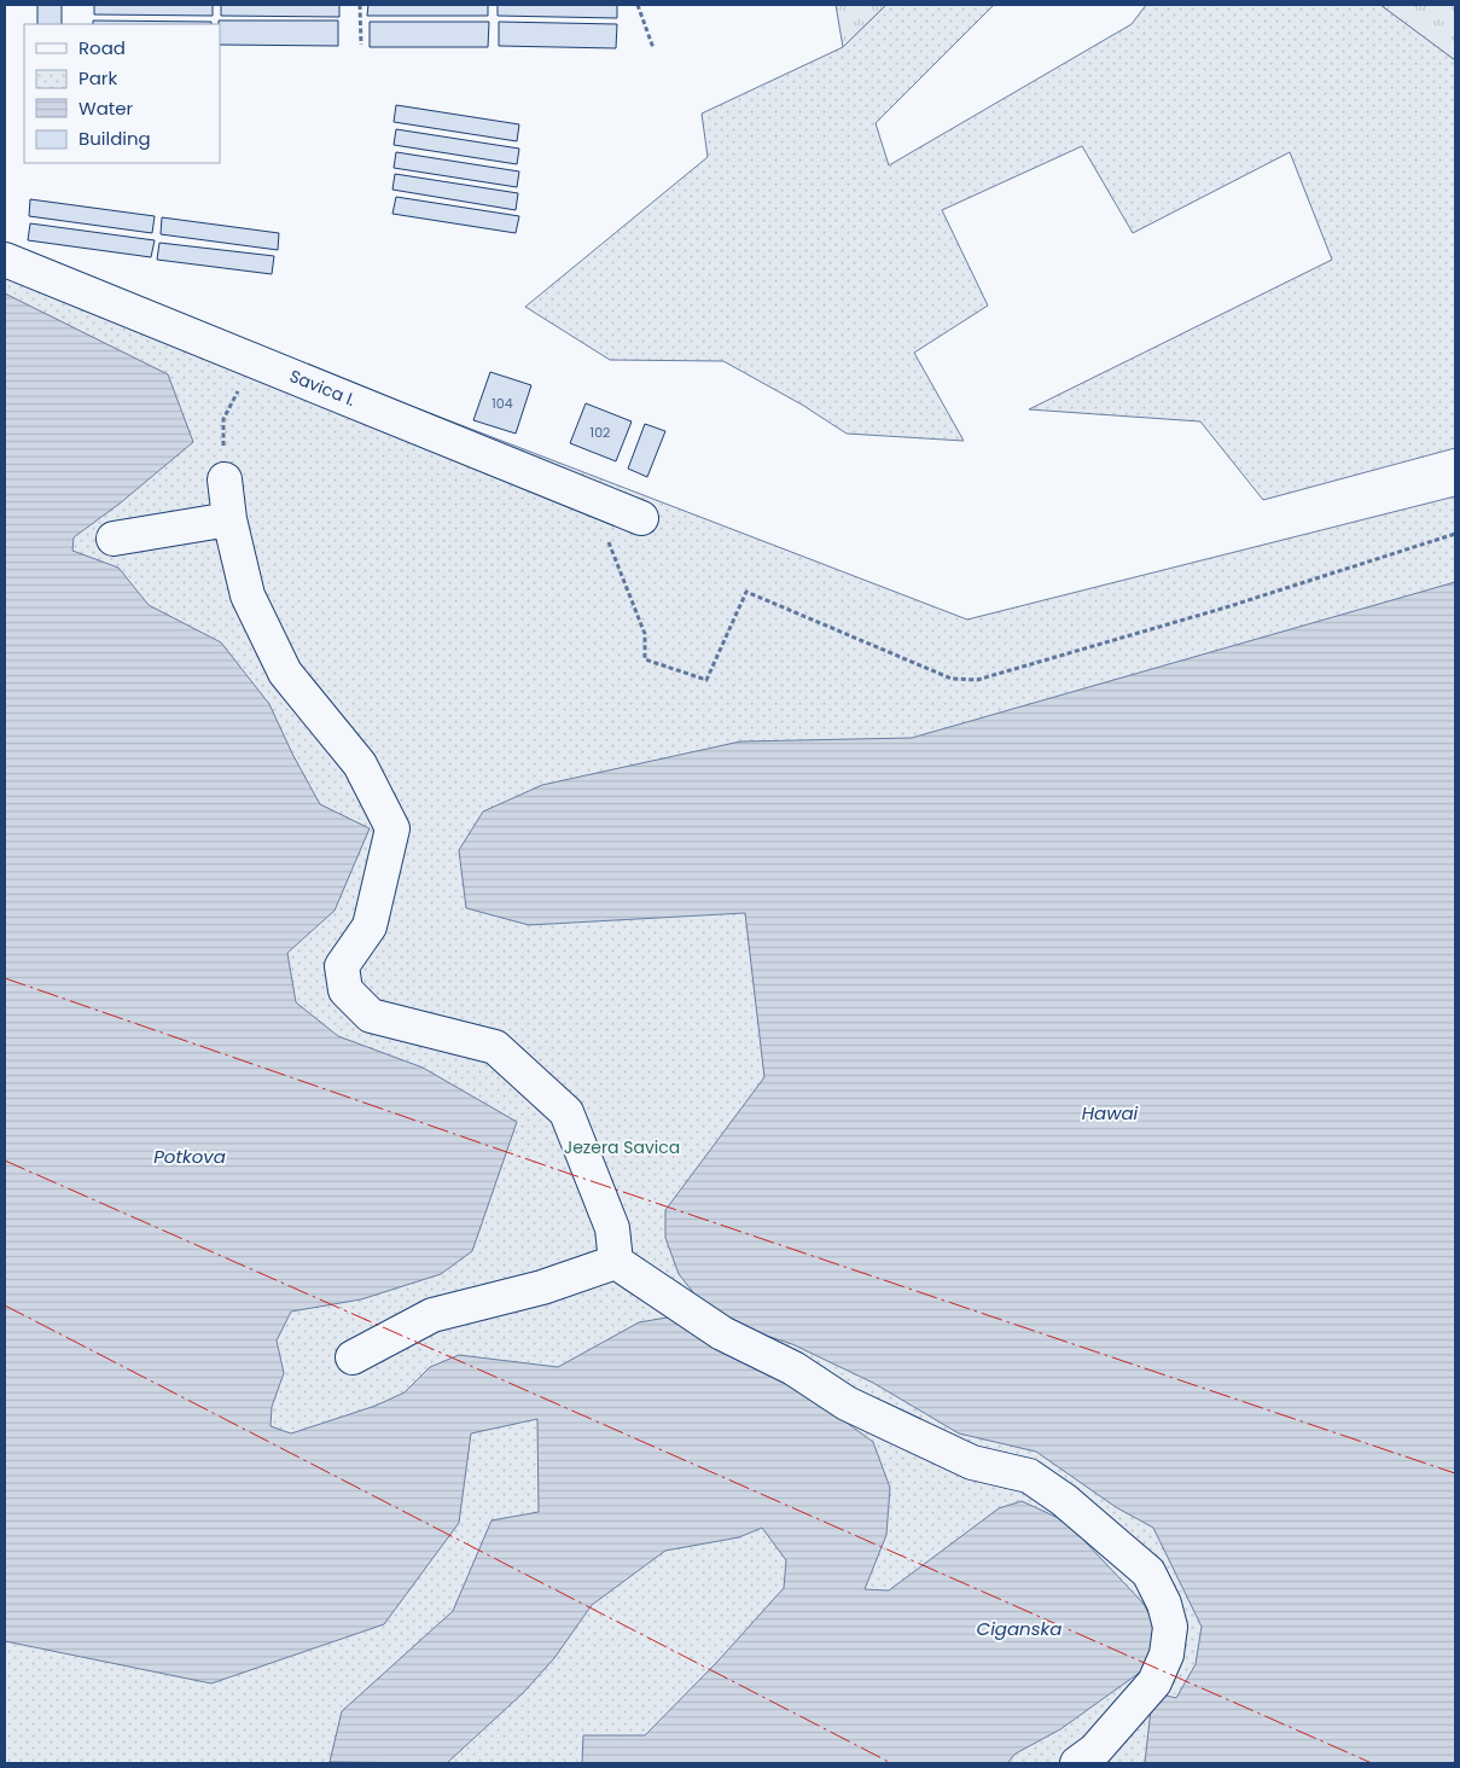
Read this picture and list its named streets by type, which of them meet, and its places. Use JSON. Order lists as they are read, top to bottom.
{
  "streets": {
    "street": ["Savica I."]
  },
  "water": ["Hawai", "Potkova", "Ciganska"],
  "parks": ["Jezera Savica"],
  "house_numbers": ["104", "102"],
  "legend": [
    "Road",
    "Park",
    "Water",
    "Building"
  ]
}
